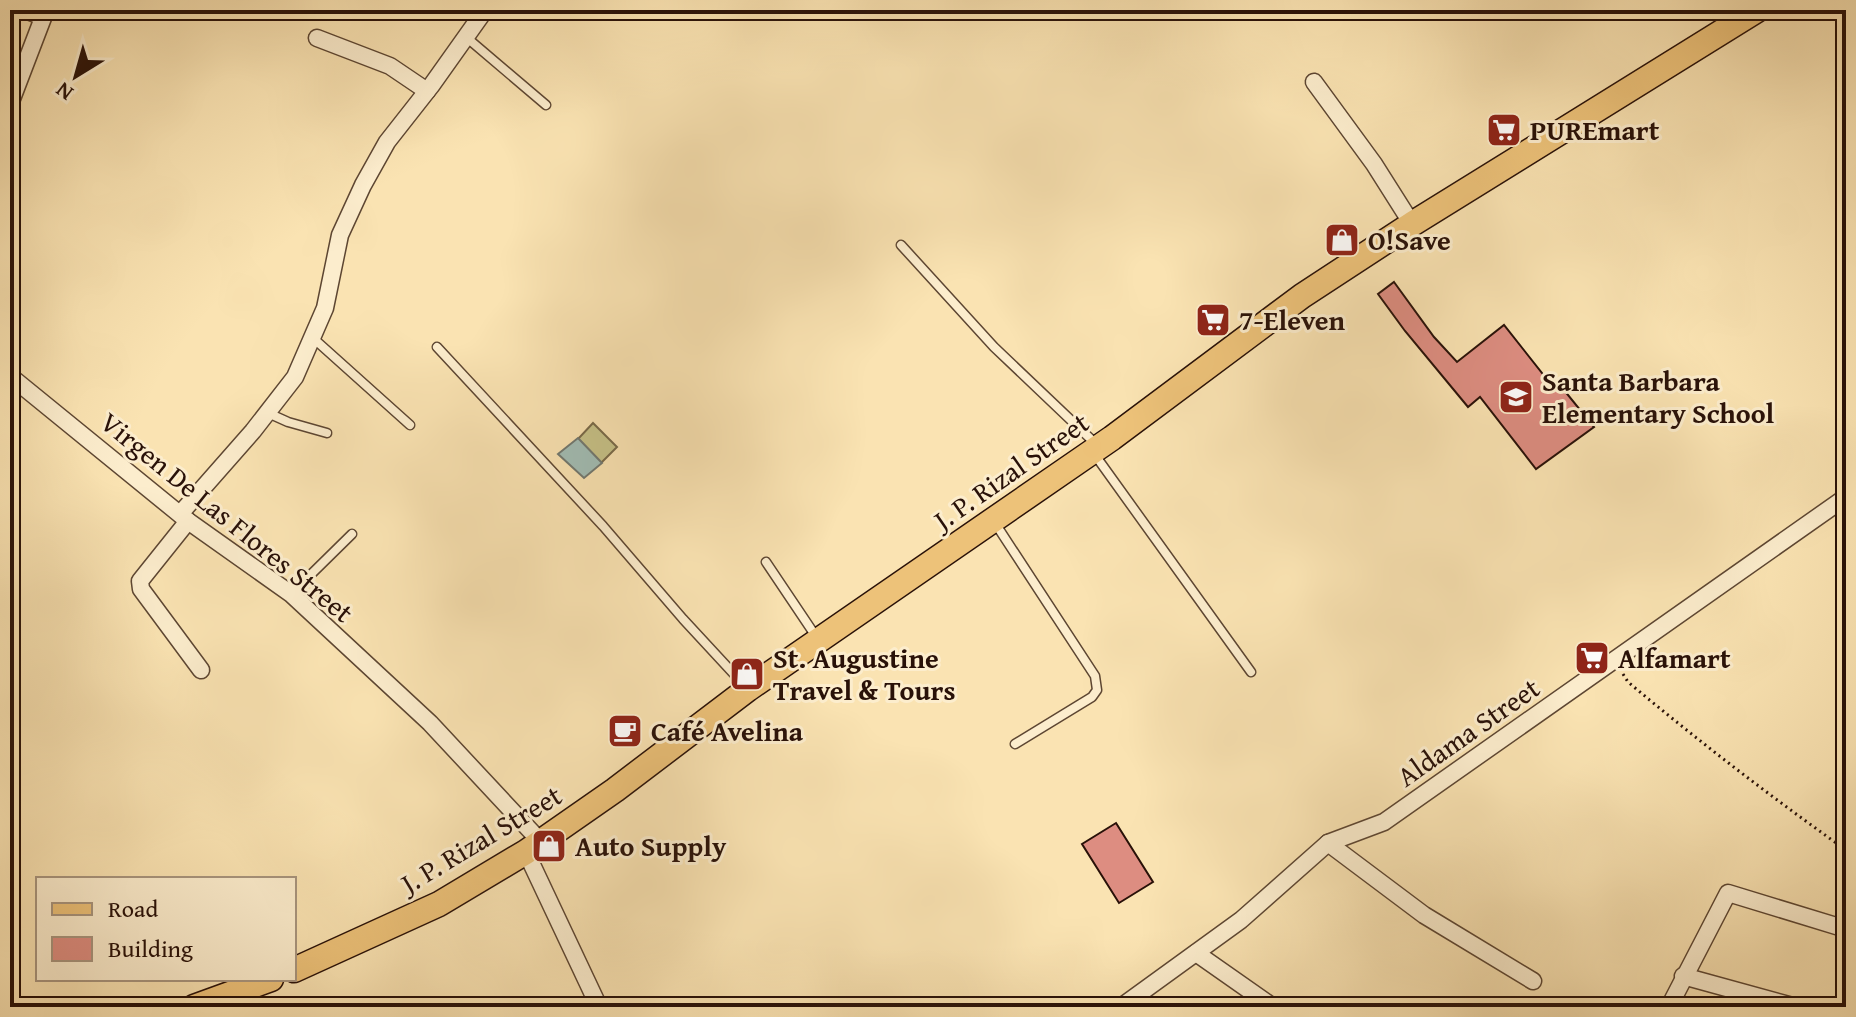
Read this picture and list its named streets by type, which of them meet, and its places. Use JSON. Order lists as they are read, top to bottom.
{
  "streets": {
    "main road": ["J. P. Rizal Street"],
    "street": ["Virgen De Las Flores Street", "Aldama Street"]
  },
  "crossings": [
    ["J. P. Rizal Street", "Virgen De Las Flores Street"]
  ],
  "places": {
    "supermarket": ["PUREmart", "7-Eleven", "Alfamart"],
    "shop": ["O!Save", "St. Augustine Travel & Tours", "Auto Supply"],
    "school or university": ["Santa Barbara Elementary School"],
    "cafe": ["Café Avelina"]
  },
  "legend": ["Road", "Building"],
  "north": "bottom left"
}
